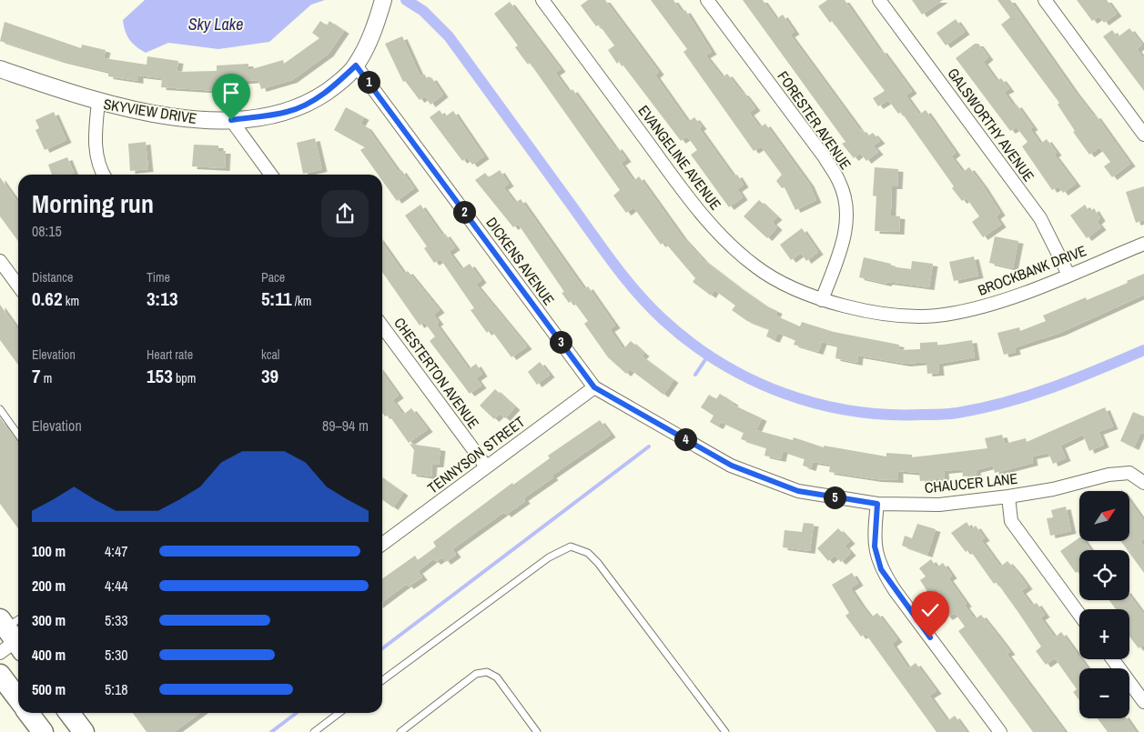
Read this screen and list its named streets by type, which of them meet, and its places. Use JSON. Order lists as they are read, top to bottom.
{
  "streets": {
    "street": [
      "SKYVIEW DRIVE",
      "FORESTER AVENUE",
      "GALSWORTHY AVENUE",
      "EVANGELINE AVENUE",
      "DICKENS AVENUE",
      "BROCKBANK DRIVE",
      "CHESTERTON AVENUE",
      "TENNYSON STREET",
      "CHAUCER LANE"
    ]
  },
  "crossings": [
    ["SKYVIEW DRIVE", "DICKENS AVENUE"],
    ["FORESTER AVENUE", "EVANGELINE AVENUE"],
    ["FORESTER AVENUE", "BROCKBANK DRIVE"],
    ["GALSWORTHY AVENUE", "BROCKBANK DRIVE"],
    ["EVANGELINE AVENUE", "BROCKBANK DRIVE"],
    ["DICKENS AVENUE", "TENNYSON STREET"],
    ["DICKENS AVENUE", "CHAUCER LANE"],
    ["CHESTERTON AVENUE", "TENNYSON STREET"],
    ["TENNYSON STREET", "CHAUCER LANE"]
  ],
  "water": ["Sky Lake"],
  "north": "top right",
  "page": {
    "pins": [
      "1",
      "2",
      "3",
      "4",
      "5"
    ],
    "heading": ["Morning run", "08:15"],
    "stats": [
      ["Distance", "0.62 km"],
      ["Time", "3:13"],
      ["Pace", "5:11 /km"],
      ["Elevation", "7 m"],
      ["Heart rate", "153 bpm"],
      ["kcal", "39"]
    ],
    "chart": ["Elevation", "89–94 m"],
    "map_buttons": ["+", "−"],
    "list": [
      {
        "name": "100 m",
        "note": "4:47"
      },
      {
        "name": "200 m",
        "note": "4:44"
      },
      {
        "name": "300 m",
        "note": "5:33"
      },
      {
        "name": "400 m",
        "note": "5:30"
      },
      {
        "name": "500 m",
        "note": "5:18"
      }
    ]
  }
}
